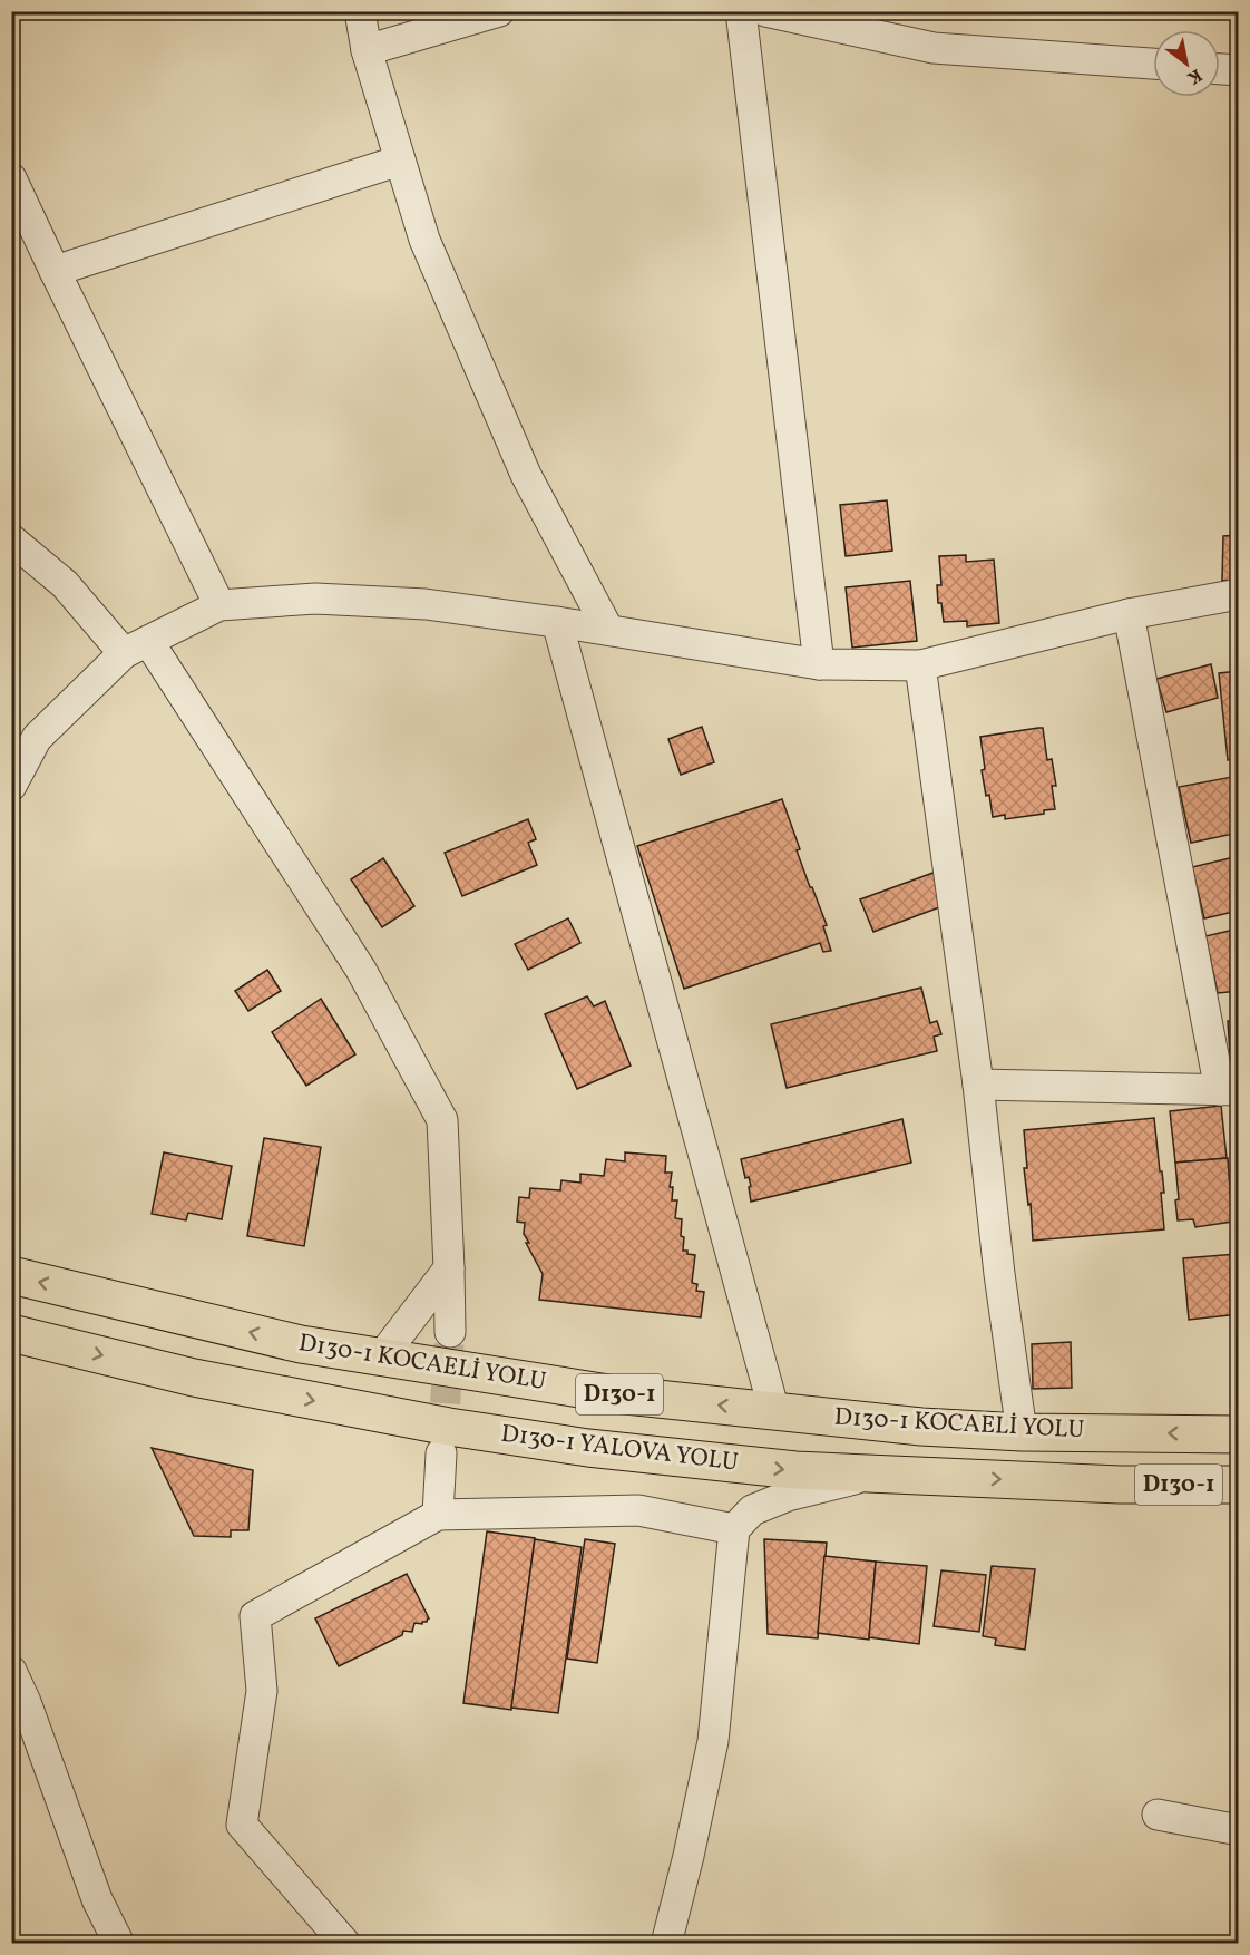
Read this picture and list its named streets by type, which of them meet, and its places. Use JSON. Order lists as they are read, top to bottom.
{
  "streets": {
    "highway": ["D130-1 KOCAELİ YOLU", "D130-1", "D130-1 YALOVA YOLU"]
  },
  "one_way": ["D130-1 KOCAELİ YOLU", "D130-1 YALOVA YOLU"],
  "north": "bottom right"
}
